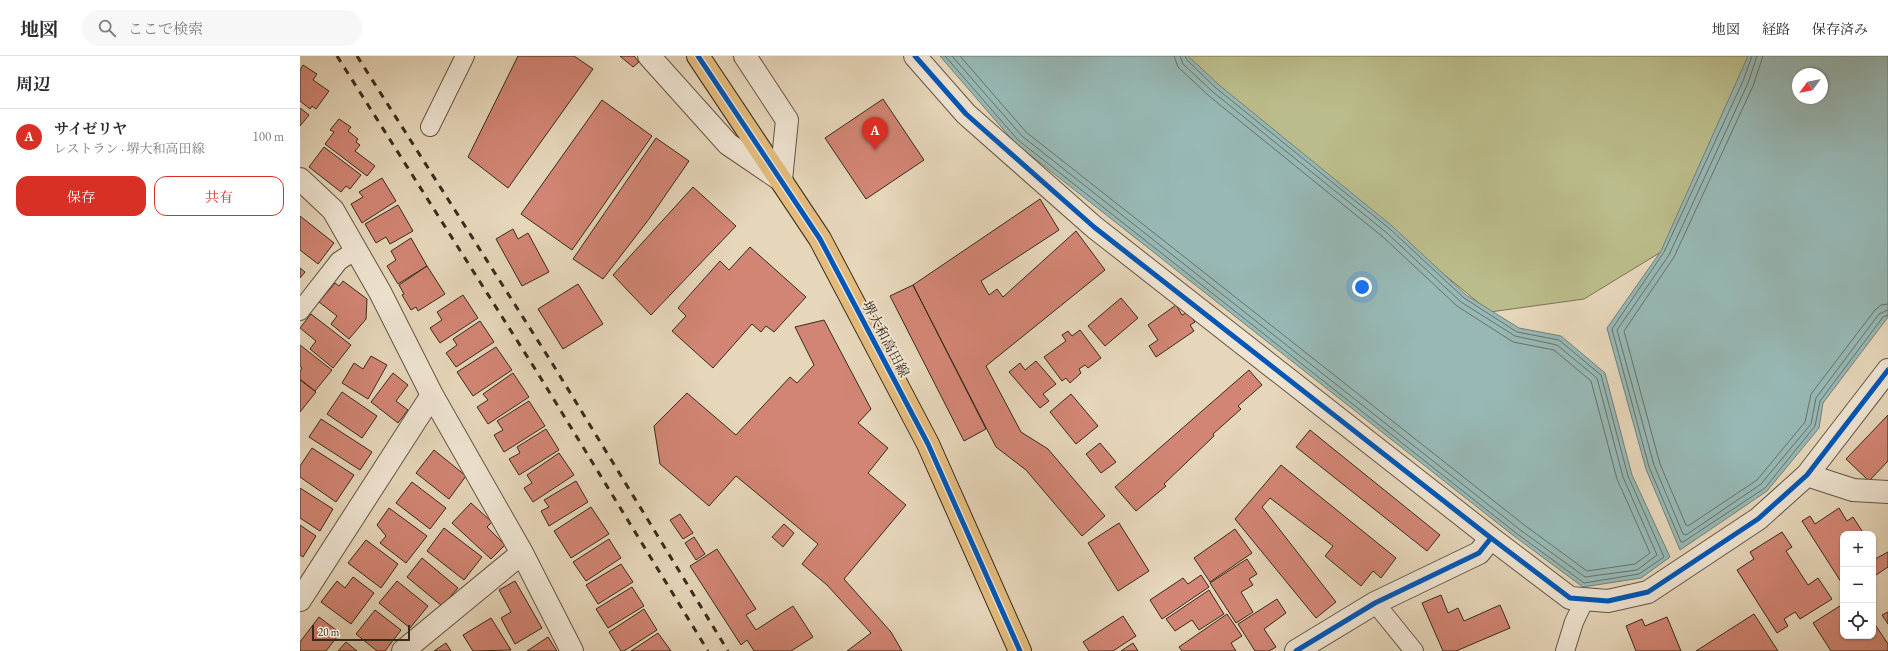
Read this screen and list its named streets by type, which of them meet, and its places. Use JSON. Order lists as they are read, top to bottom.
{
  "streets": {
    "main road": ["堺大和高田線"]
  },
  "scale_bar": "20 m",
  "north": "bottom left",
  "page": {
    "header": "地図",
    "search": "ここで検索",
    "nav": ["地図", "経路", "保存済み"],
    "heading": "周辺",
    "list": [
      {
        "mark": "A",
        "name": "サイゼリヤ",
        "note": "レストラン · 堺大和高田線",
        "value": "100 m"
      }
    ],
    "pins": "A",
    "buttons": ["保存", "共有"],
    "map_buttons": ["+", "−"],
    "scale": "20 m"
  }
}
